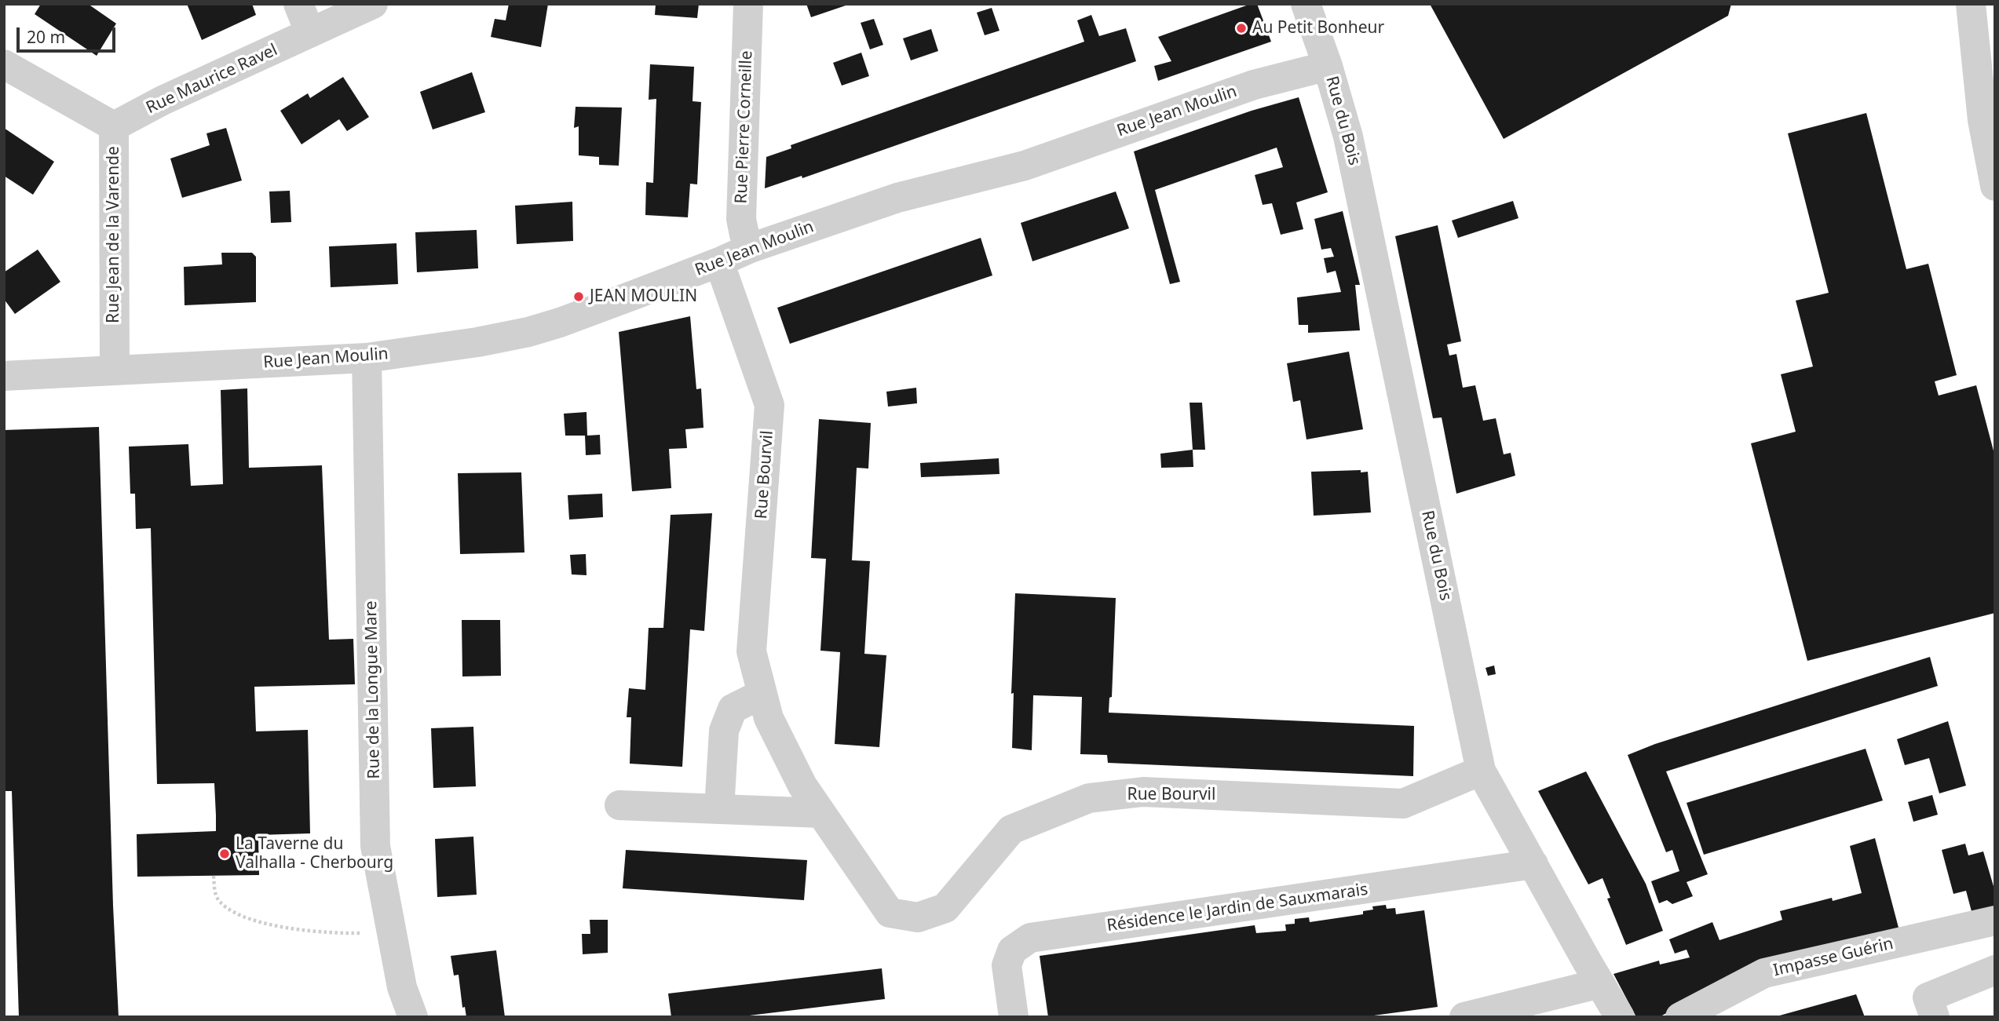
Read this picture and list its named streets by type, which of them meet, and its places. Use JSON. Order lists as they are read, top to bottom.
{
  "streets": {
    "street": [
      "Rue Maurice Ravel",
      "Rue Jean Moulin",
      "Rue du Bois",
      "Rue Pierre Corneille",
      "Rue Jean de la Varende",
      "Rue Bourvil",
      "Rue de la Longue Mare",
      "Résidence le Jardin de Sauxmarais",
      "Impasse Guérin"
    ]
  },
  "crossings": [
    ["Rue Maurice Ravel", "Rue Jean de la Varende"],
    ["Rue Jean Moulin", "Rue du Bois"],
    ["Rue Jean Moulin", "Rue Pierre Corneille"],
    ["Rue Jean Moulin", "Rue Jean de la Varende"],
    ["Rue Jean Moulin", "Rue Bourvil"],
    ["Rue Jean Moulin", "Rue de la Longue Mare"],
    ["Rue du Bois", "Rue Bourvil"],
    ["Rue du Bois", "Résidence le Jardin de Sauxmarais"]
  ],
  "places": ["Au Petit Bonheur", "JEAN MOULIN", "La Taverne du Valhalla - Cherbourg"],
  "scale_bar": "20 m"
}
